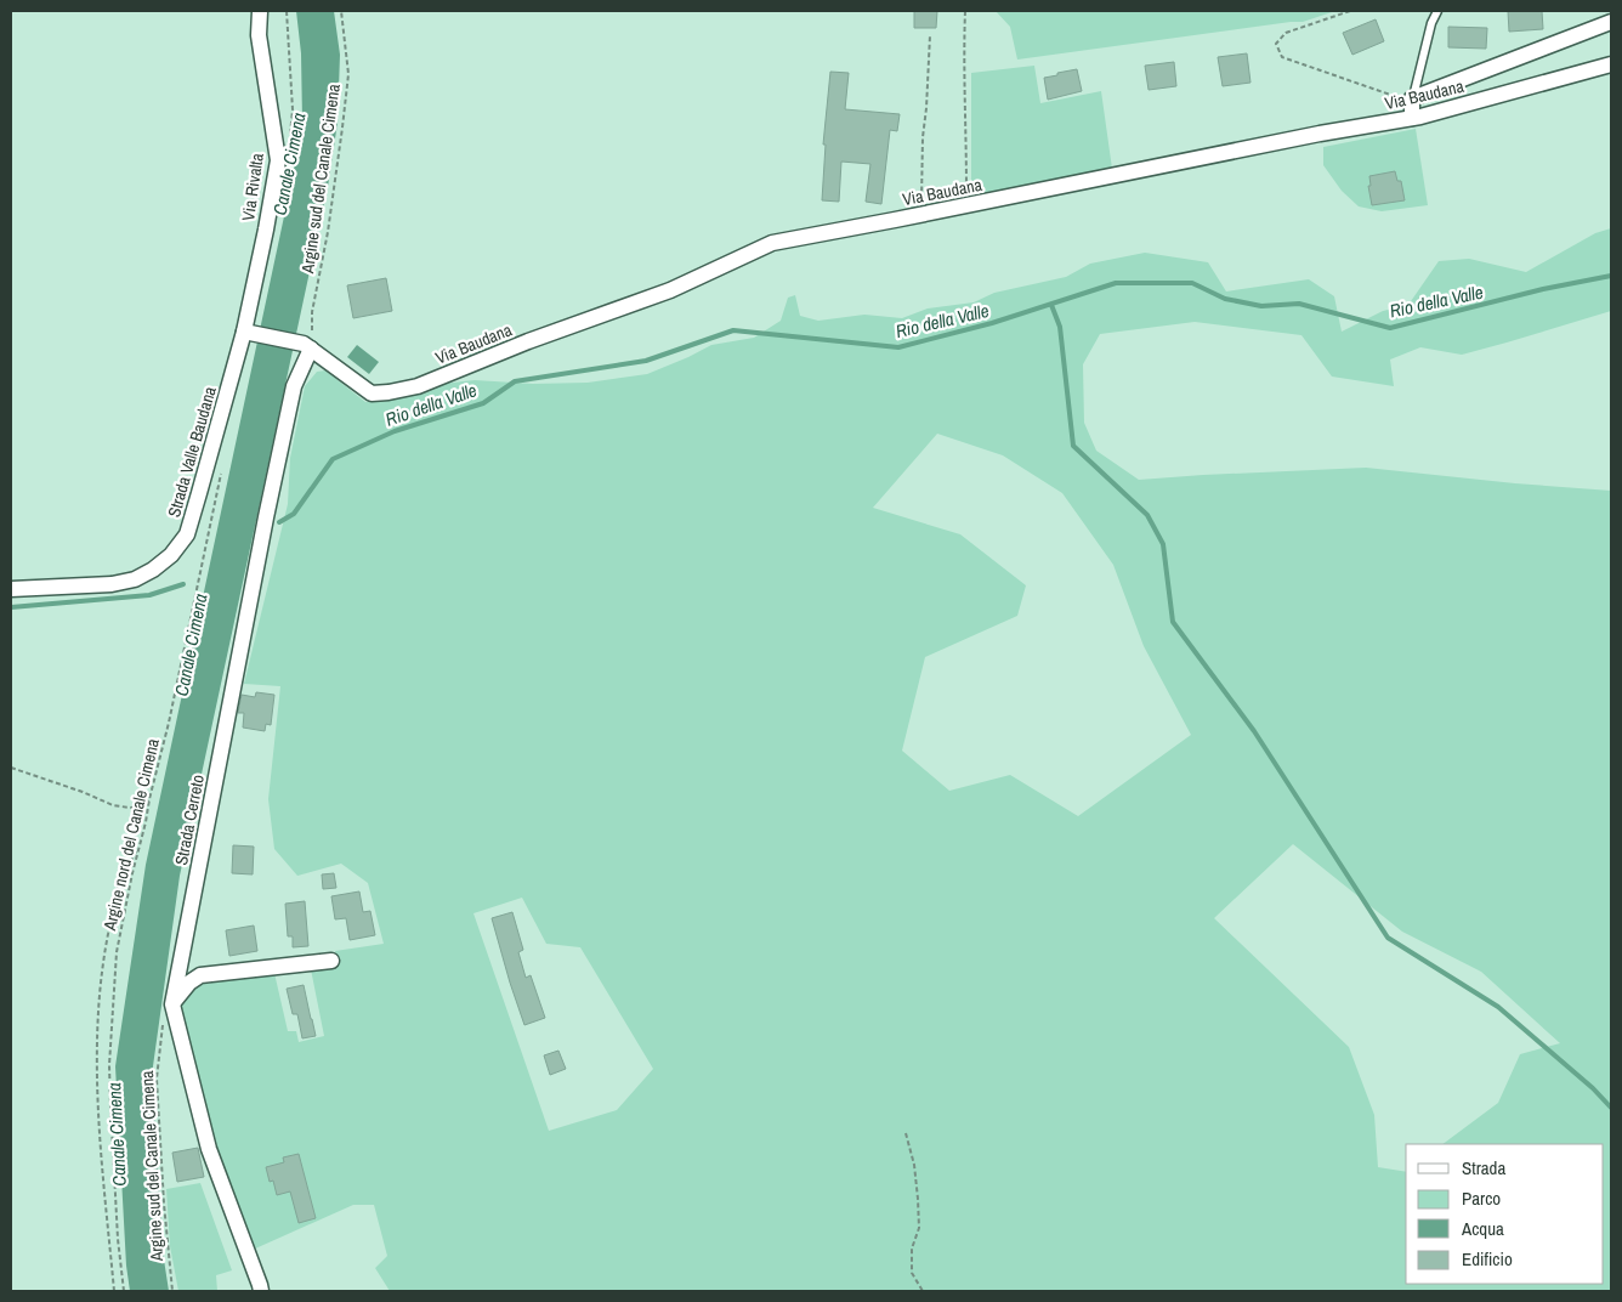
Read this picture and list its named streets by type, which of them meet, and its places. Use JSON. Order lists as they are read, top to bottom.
{
  "streets": {
    "street": [
      "Via Baudana",
      "Via Rivalta",
      "Strada Valle Baudana",
      "Strada Cerreto"
    ],
    "path": ["Argine sud del Canale Cimena", "Argine nord del Canale Cimena"]
  },
  "crossings": [
    ["Via Baudana", "Argine sud del Canale Cimena"],
    ["Via Baudana", "Strada Cerreto"],
    ["Argine sud del Canale Cimena", "Strada Cerreto"],
    ["Via Rivalta", "Strada Valle Baudana"]
  ],
  "water": ["Canale Cimena", "Rio della Valle"],
  "legend": [
    "Strada",
    "Parco",
    "Acqua",
    "Edificio"
  ]
}
